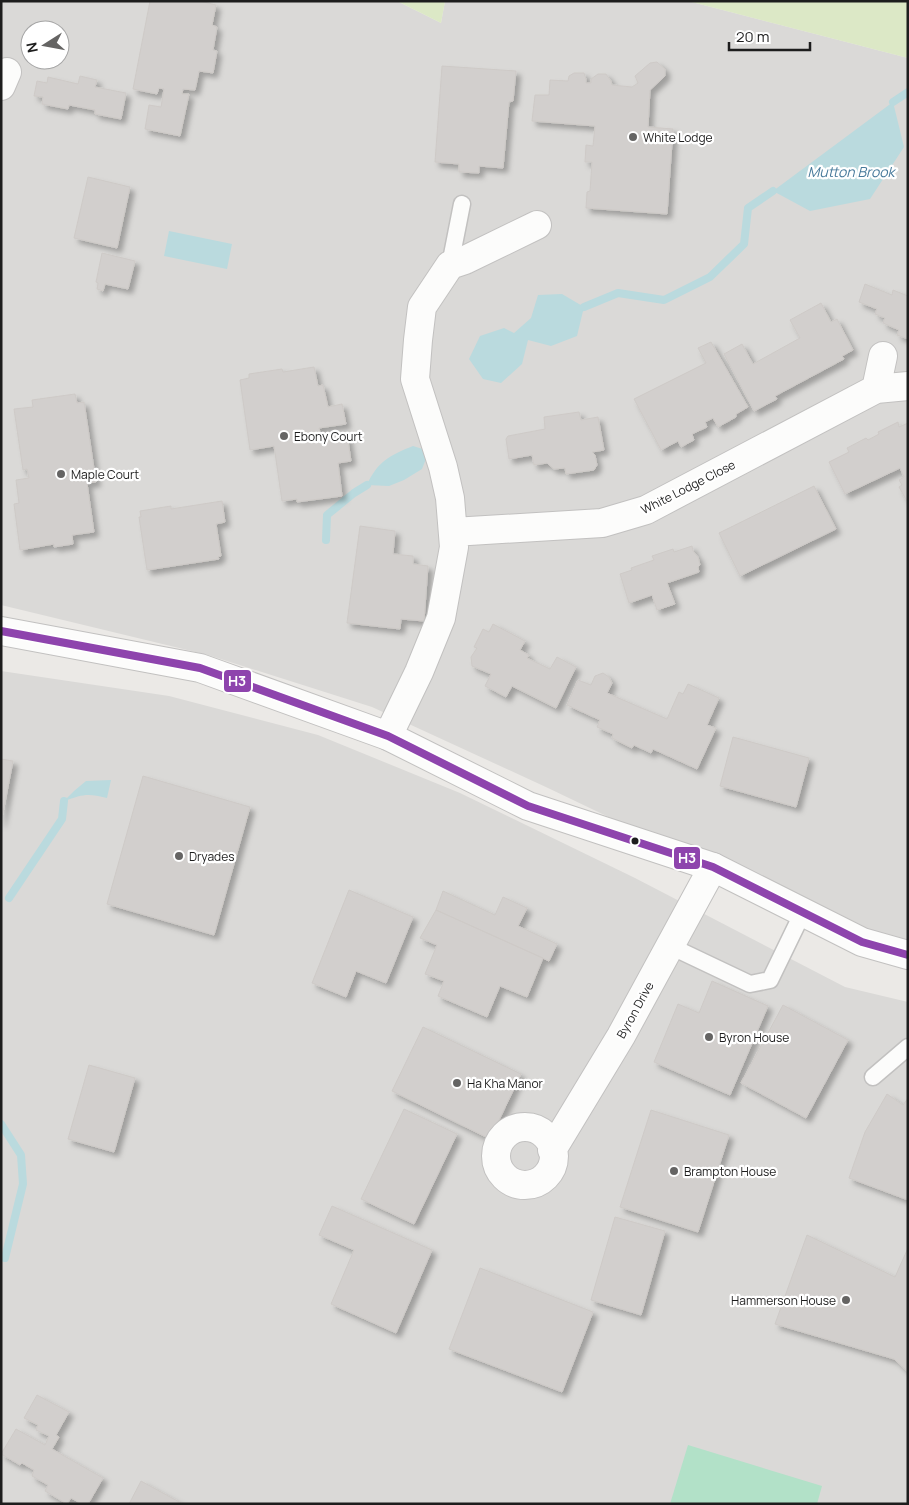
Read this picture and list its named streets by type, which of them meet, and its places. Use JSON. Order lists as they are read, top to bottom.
{
  "streets": {
    "street": ["White Lodge Close", "Byron Drive"]
  },
  "water": ["Mutton Brook"],
  "places": [
    "White Lodge",
    "Ebony Court",
    "Maple Court",
    "Dryades",
    "Byron House",
    "Ha Kha Manor",
    "Brampton House",
    "Hammerson House"
  ],
  "lines": ["transit line H3"],
  "scale_bar": "20 m",
  "north": "left"
}
